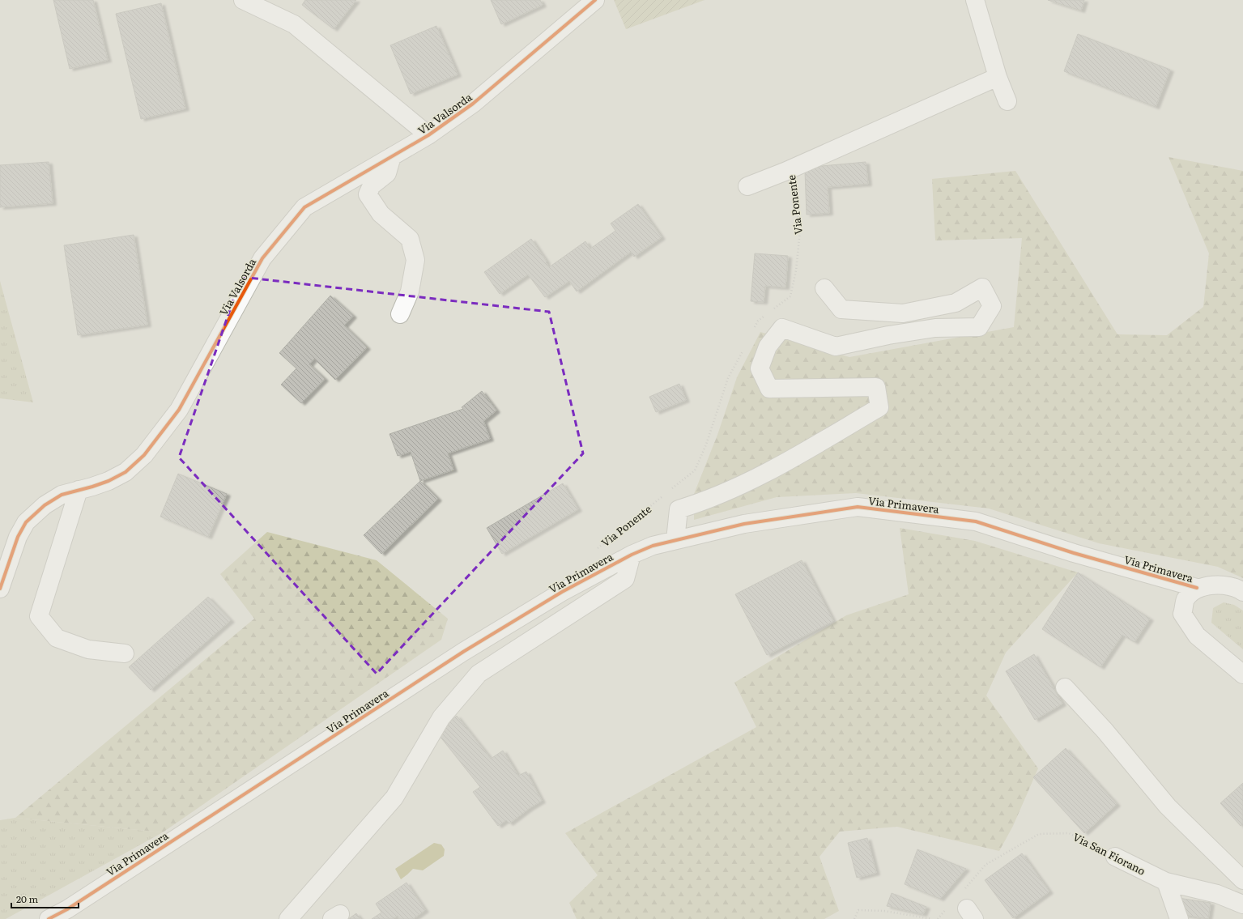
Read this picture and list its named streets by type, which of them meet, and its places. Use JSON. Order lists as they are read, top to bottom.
{
  "streets": {
    "street": [
      "Via Valsorda",
      "Via Ponente",
      "Via Primavera",
      "Via San Fiorano"
    ]
  },
  "scale_bar": "20 m"
}
